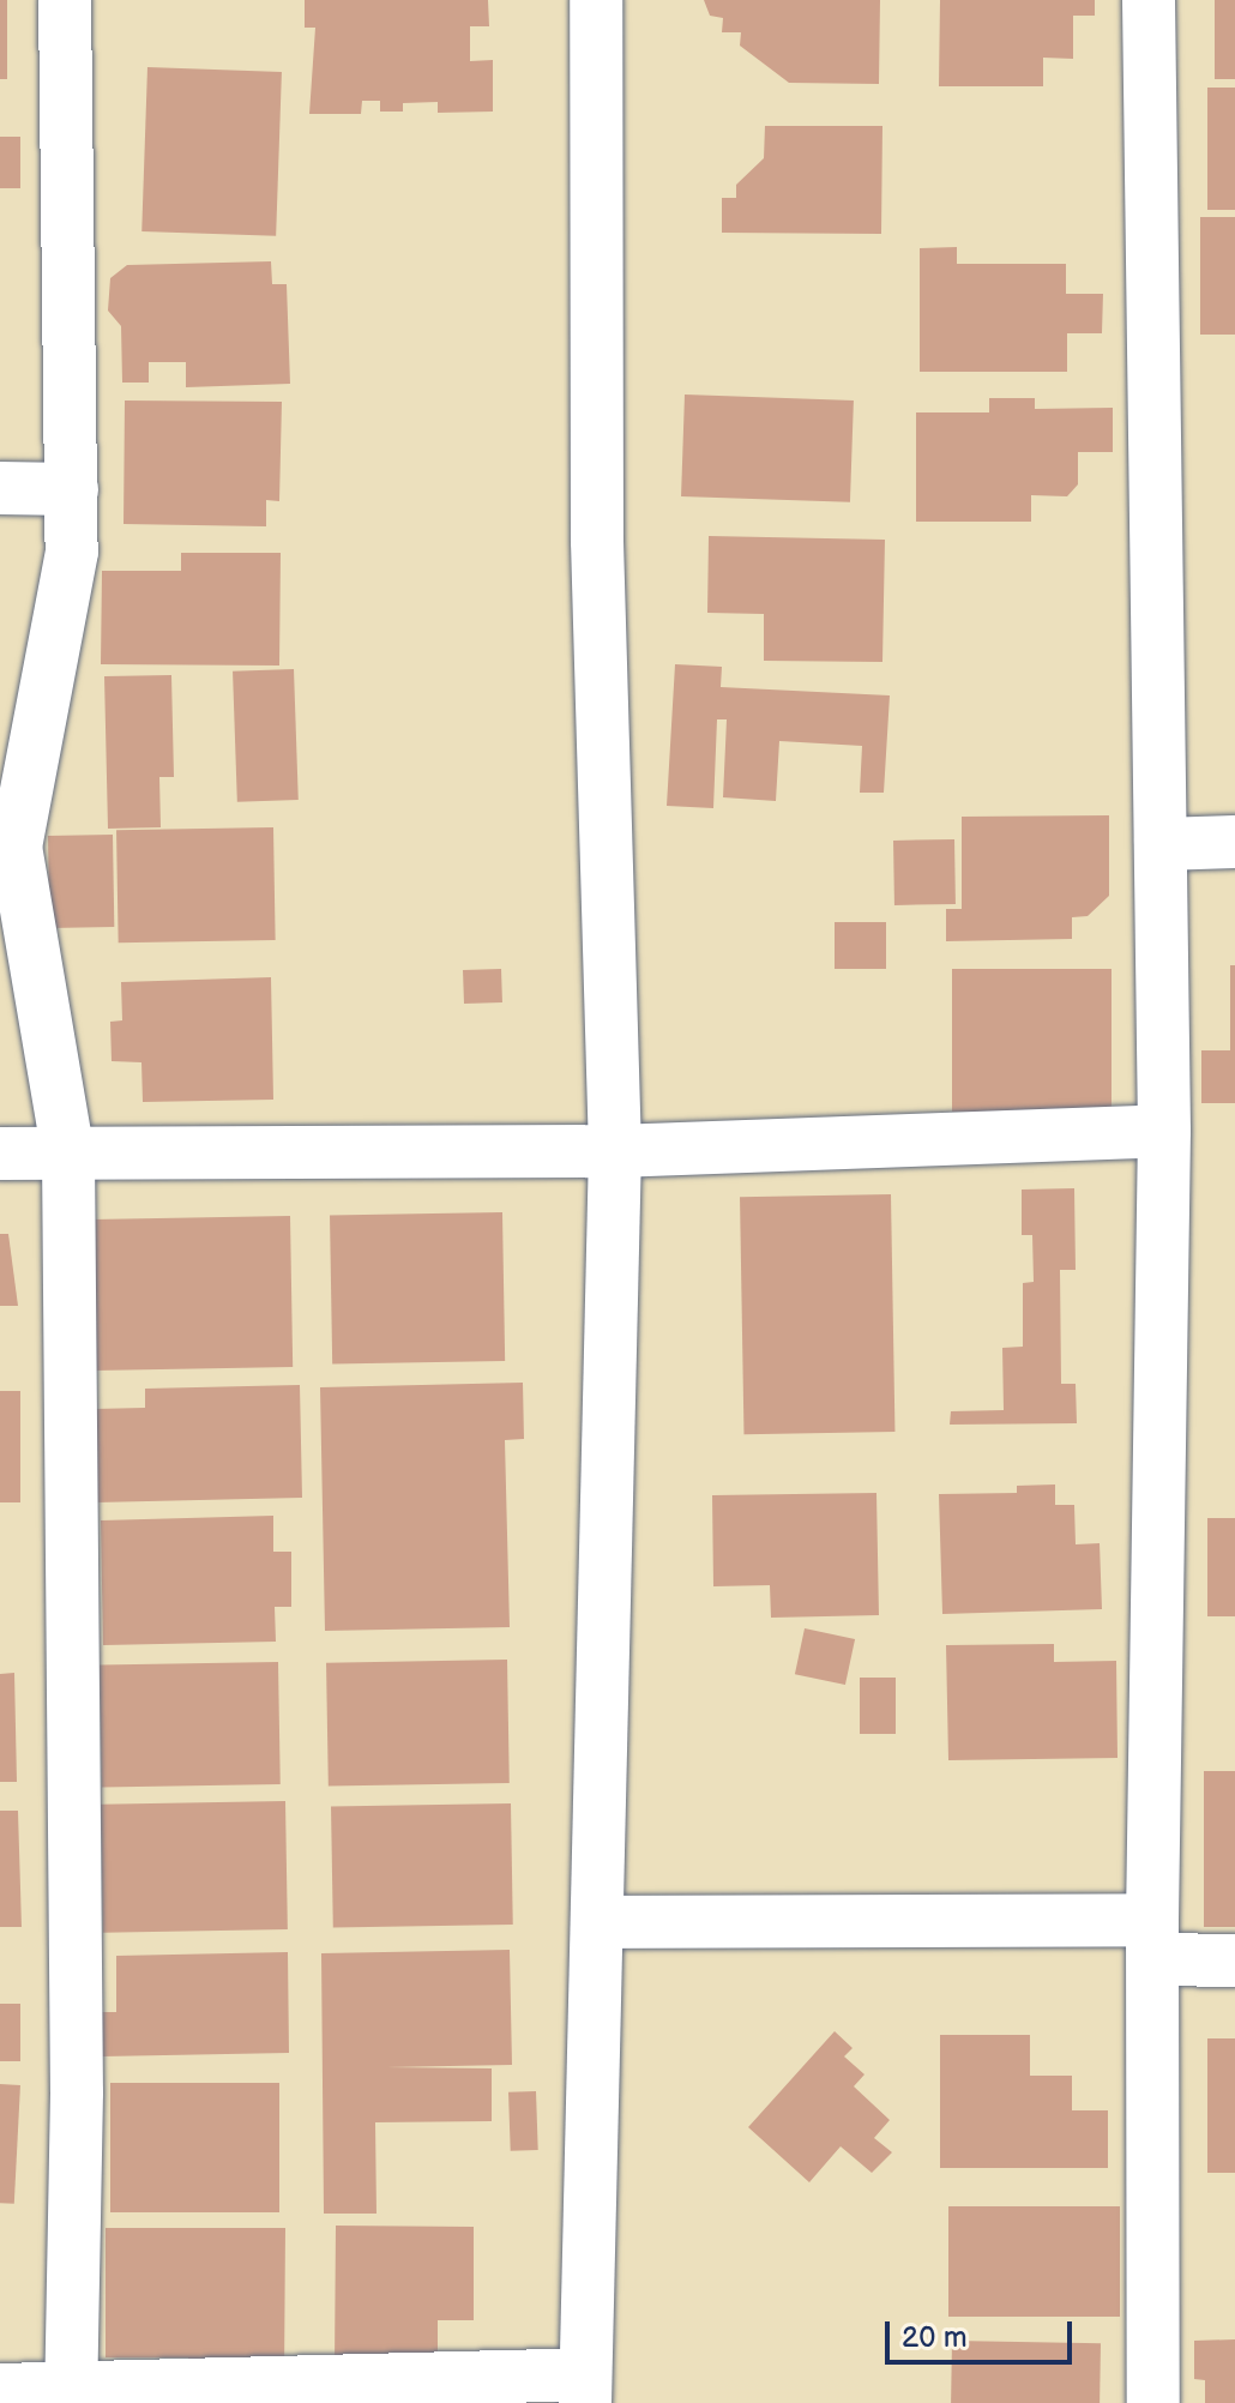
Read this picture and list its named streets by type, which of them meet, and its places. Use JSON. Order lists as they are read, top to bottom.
{
  "scale_bar": "20 m"
}
